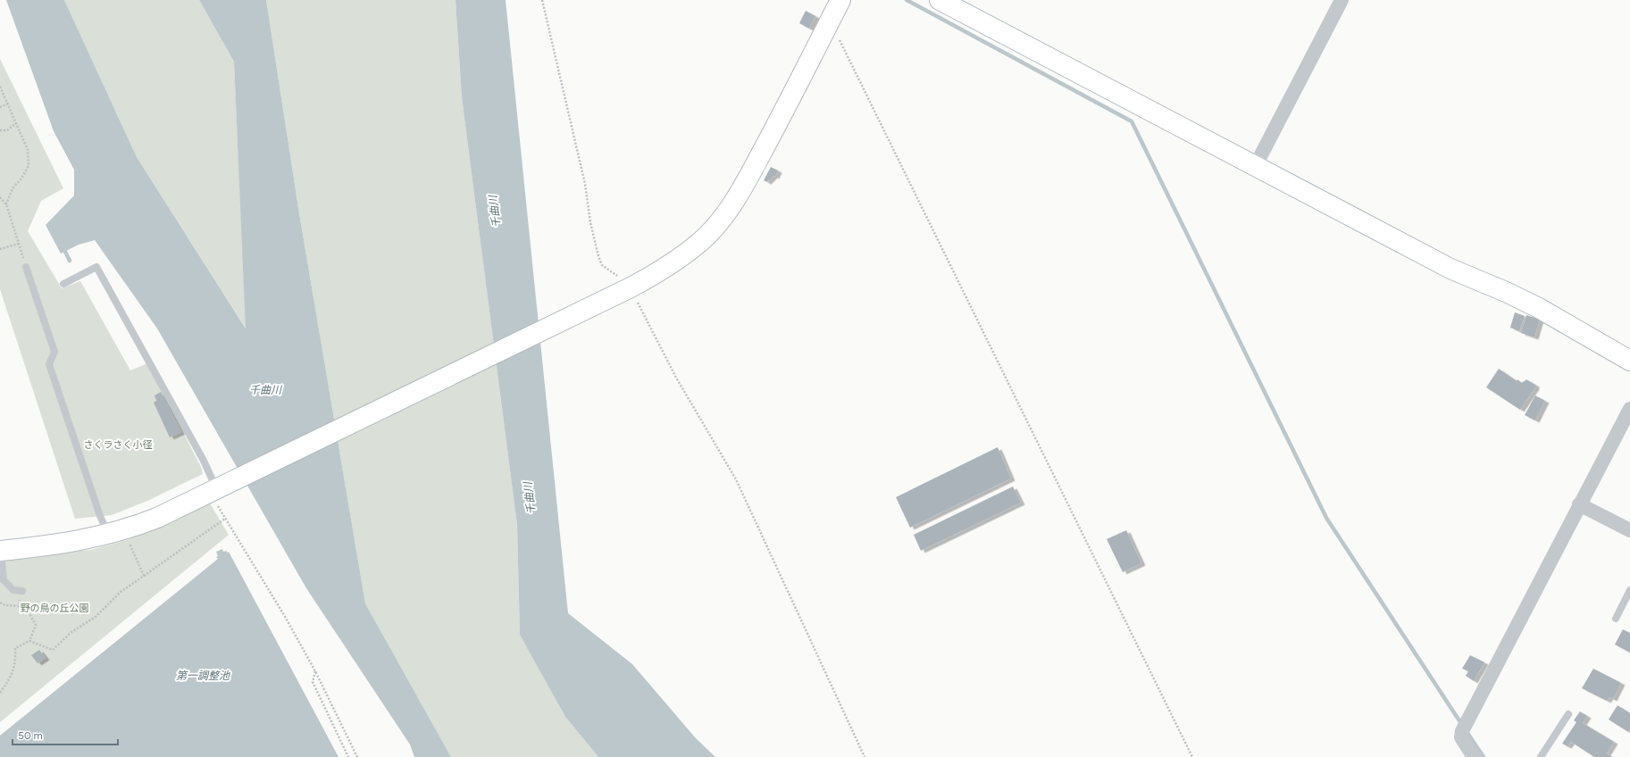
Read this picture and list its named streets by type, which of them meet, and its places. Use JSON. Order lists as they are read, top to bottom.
{
  "water": ["千曲川", "第一調整池"],
  "parks": ["さくラさく小径", "野の鳥の丘公園"],
  "scale_bar": "50 m"
}
